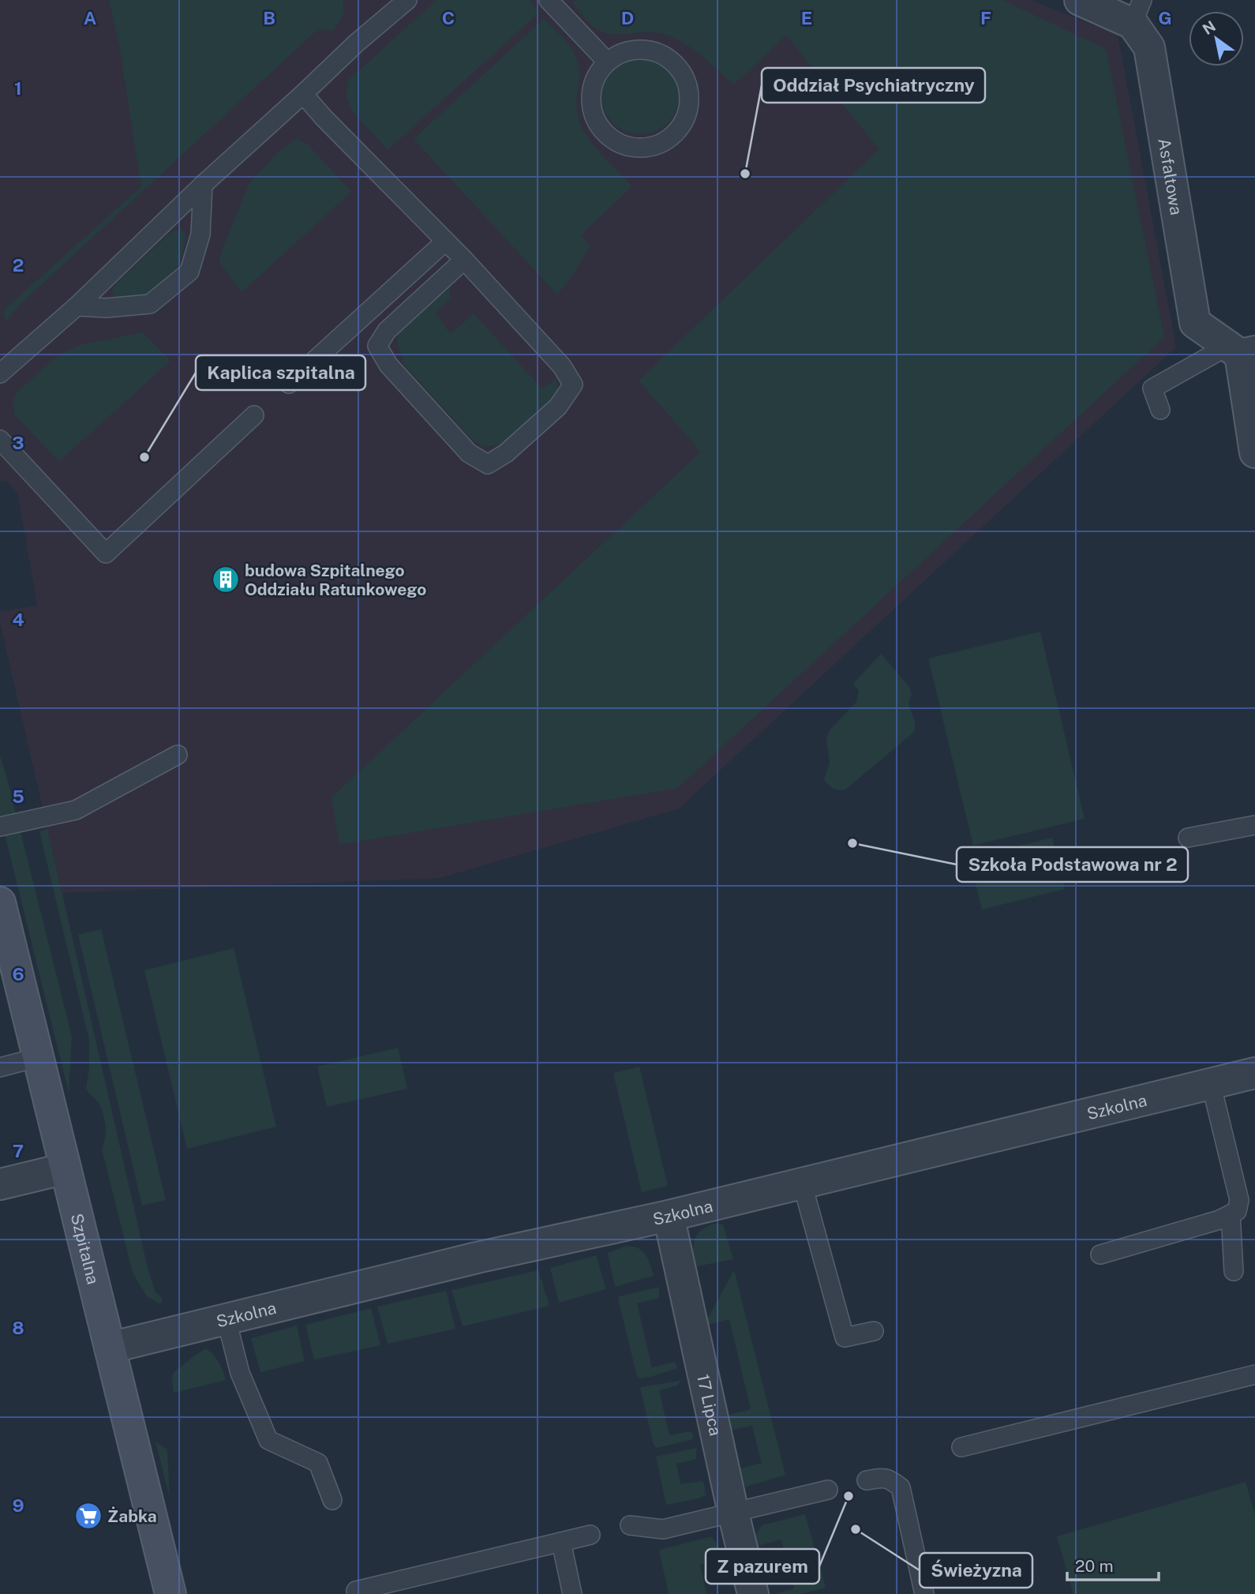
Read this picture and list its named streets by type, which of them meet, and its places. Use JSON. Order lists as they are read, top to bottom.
{
  "streets": {
    "street": [
      "Asfaltowa",
      "Szkolna",
      "Szpitalna",
      "17 Lipca"
    ]
  },
  "crossings": [
    ["Szkolna", "Szpitalna"],
    ["Szkolna", "17 Lipca"]
  ],
  "places": {
    "other": [
      "Oddział Psychiatryczny",
      "Kaplica szpitalna",
      "Szkoła Podstawowa nr 2",
      "Z pazurem",
      "Świeżyzna"
    ],
    "building": ["budowa Szpitalnego Oddziału Ratunkowego"],
    "supermarket": ["Żabka"]
  },
  "scale_bar": "20 m",
  "north": "top left",
  "grid": {
    "columns": [
      "A",
      "B",
      "C",
      "D",
      "E",
      "F",
      "G"
    ],
    "rows": [
      "1",
      "2",
      "3",
      "4",
      "5",
      "6",
      "7",
      "8",
      "9"
    ]
  }
}
